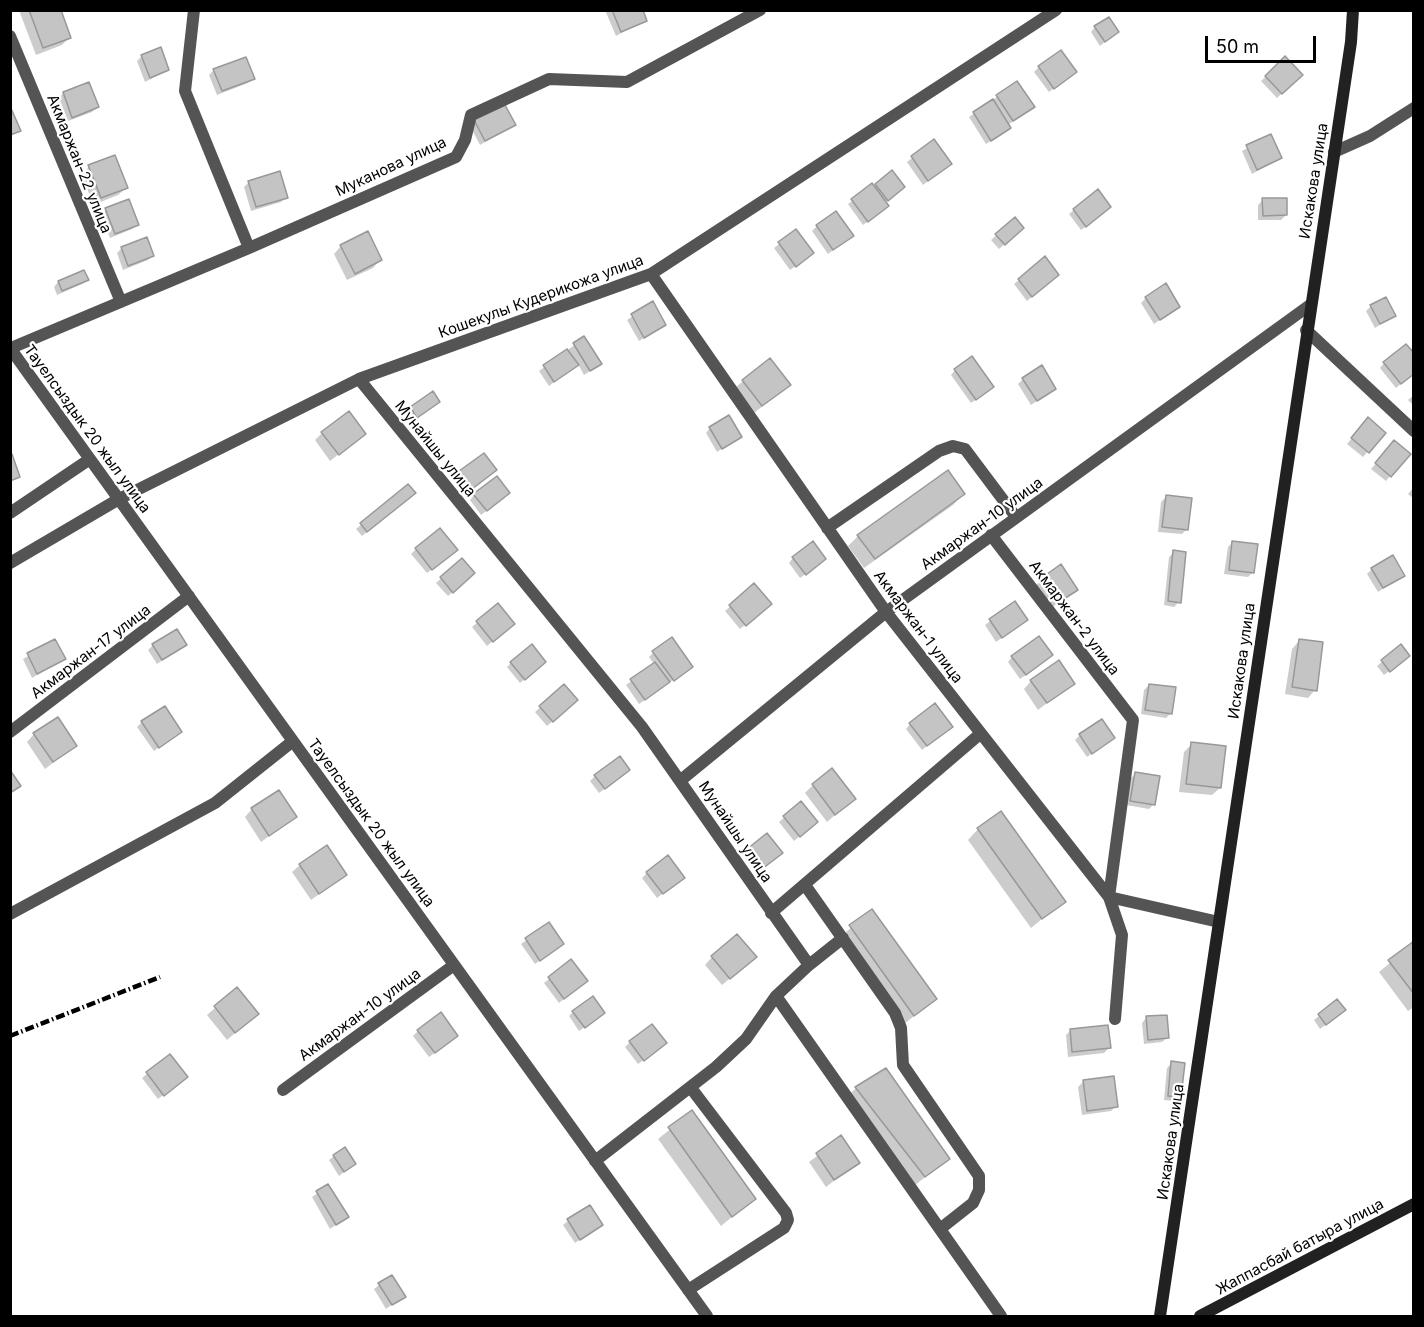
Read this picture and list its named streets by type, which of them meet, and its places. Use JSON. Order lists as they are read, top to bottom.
{
  "streets": {
    "street": [
      "Акмаржан-22 улица",
      "Муканова улица",
      "Искакова улица",
      "Кошекулы Кудерикожа улица",
      "Тауелсыздык 20 жыл улица",
      "Мунайшы улица",
      "Акмаржан-10 улица",
      "Акмаржан-2 улица",
      "Акмаржан-1 улица",
      "Акмаржан-17 улица",
      "Жаппасбай батыра улица"
    ]
  },
  "crossings": [
    ["Акмаржан-22 улица", "Муканова улица"],
    ["Муканова улица", "Тауелсыздык 20 жыл улица"],
    ["Искакова улица", "Акмаржан-10 улица"],
    ["Кошекулы Кудерикожа улица", "Тауелсыздык 20 жыл улица"],
    ["Кошекулы Кудерикожа улица", "Мунайшы улица"],
    ["Кошекулы Кудерикожа улица", "Акмаржан-1 улица"],
    ["Тауелсыздык 20 жыл улица", "Акмаржан-10 улица"],
    ["Тауелсыздык 20 жыл улица", "Акмаржан-17 улица"],
    ["Мунайшы улица", "Акмаржан-10 улица"],
    ["Акмаржан-10 улица", "Акмаржан-2 улица"],
    ["Акмаржан-10 улица", "Акмаржан-1 улица"],
    ["Акмаржан-2 улица", "Акмаржан-1 улица"]
  ],
  "scale_bar": "50 m"
}
